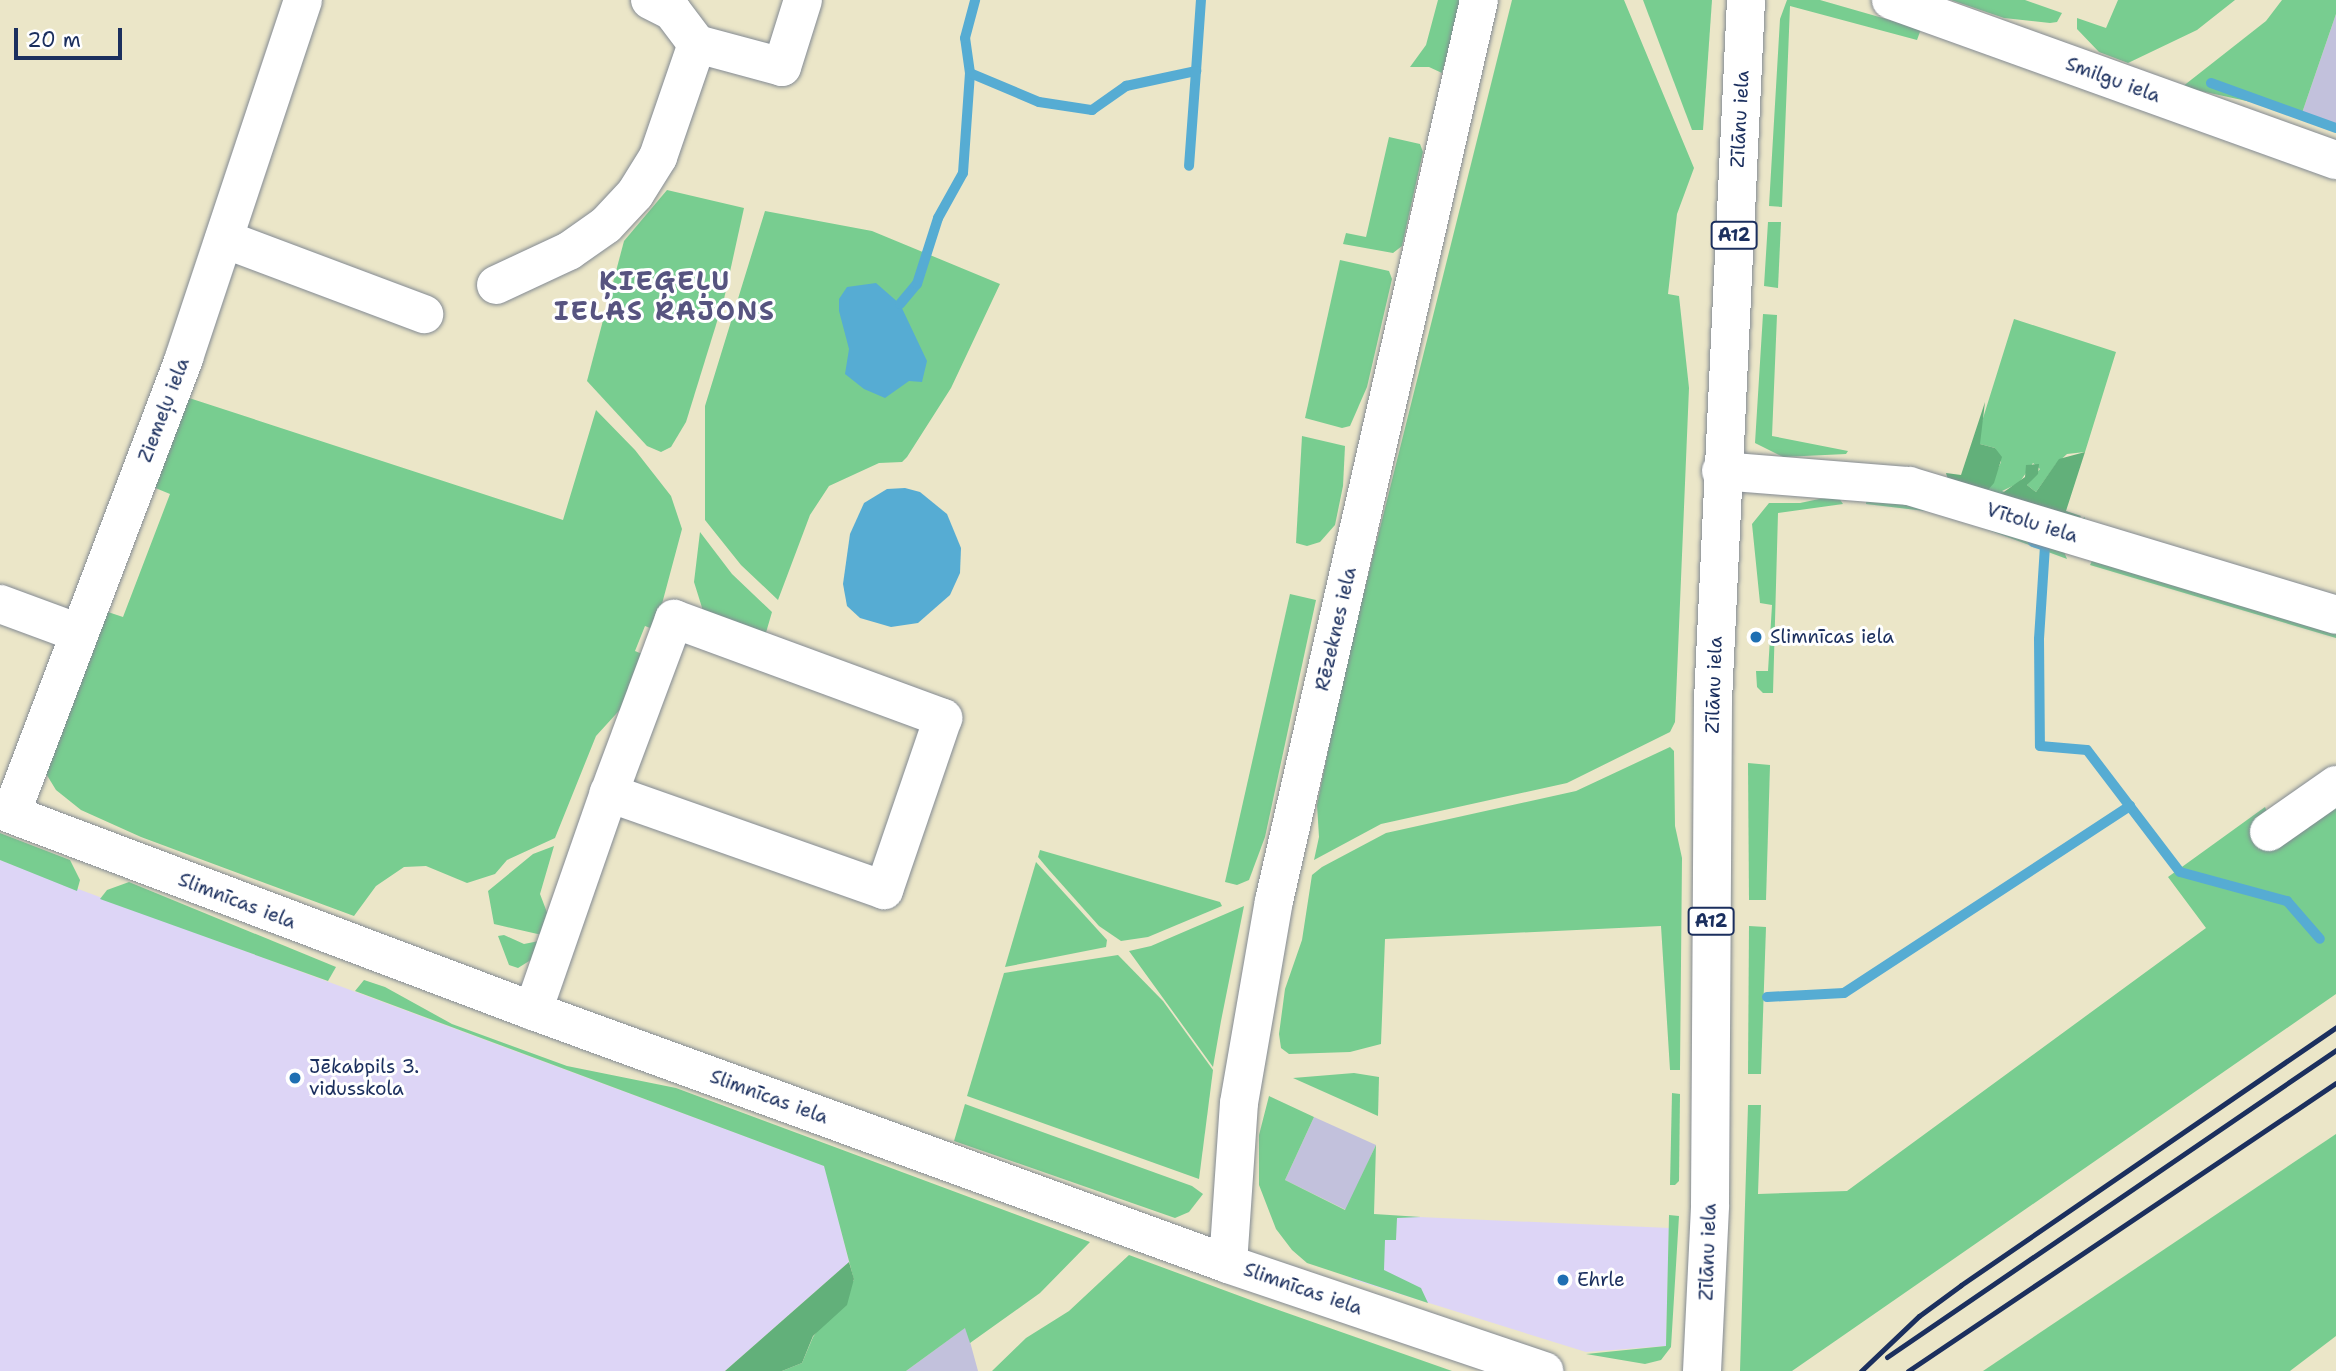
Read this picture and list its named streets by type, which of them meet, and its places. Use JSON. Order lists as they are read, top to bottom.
{
  "streets": {
    "main road": [
      "Smilgu iela",
      "Zīlānu iela",
      "A12",
      "Ziemeļu iela",
      "Vītolu iela",
      "Rēzeknes iela",
      "Slimnīcas iela"
    ]
  },
  "crossings": [
    ["Zīlānu iela", "Vītolu iela"],
    ["Ziemeļu iela", "Slimnīcas iela"],
    ["Rēzeknes iela", "Slimnīcas iela"]
  ],
  "districts": ["ĶIEĢEĻU IELAS RAJONS"],
  "places": ["Slimnīcas iela", "Jēkabpils 3. vidusskola", "Ehrle"],
  "scale_bar": "20 m"
}
